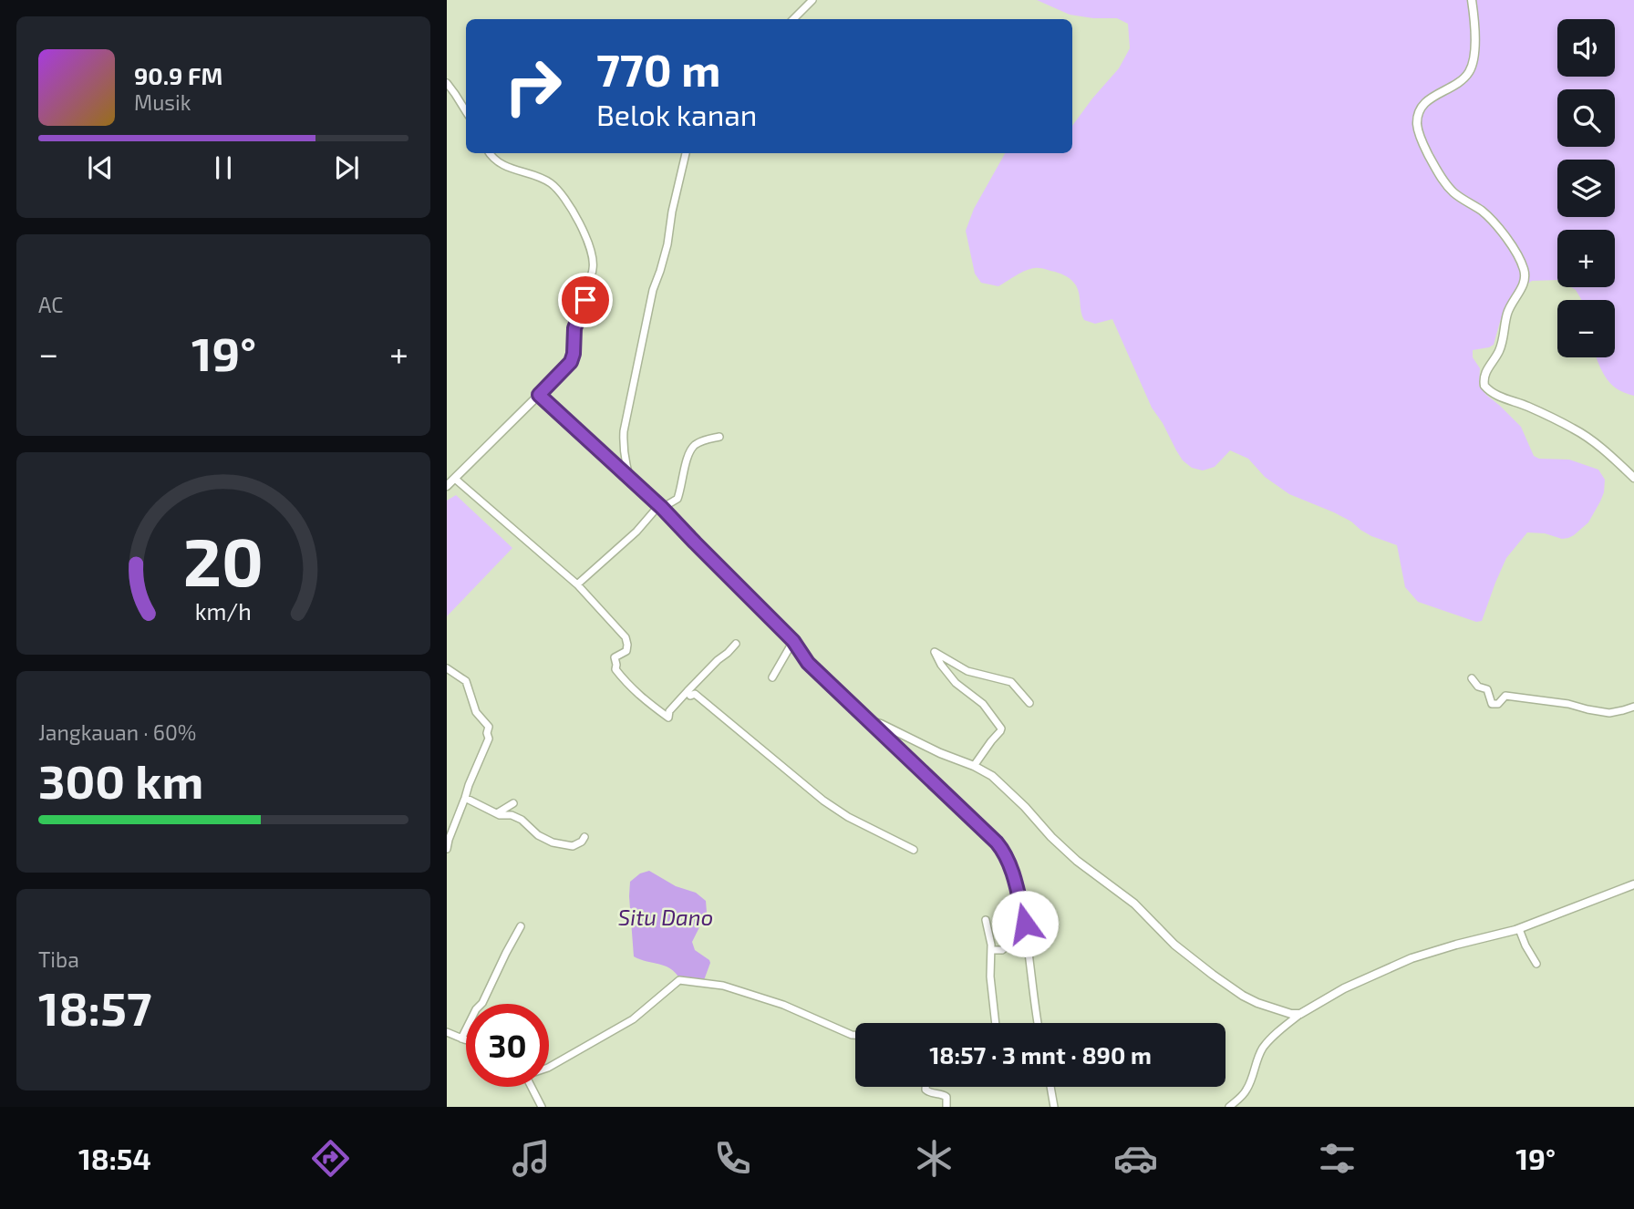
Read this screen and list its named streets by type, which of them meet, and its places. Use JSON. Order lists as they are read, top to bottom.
{
  "water": ["Situ Dano"],
  "page": {
    "map_buttons": ["+", "−"],
    "turn": ["770 m", "Belok kanan"],
    "song": ["90.9 FM", "Musik"],
    "tile": [
      "AC",
      ["Jangkauan · 60%", "300 km"],
      ["Tiba", "18:57"]
    ],
    "heat": ["−", "19°", "+"],
    "limit": "30",
    "trip": "18:57 · 3 mnt · 890 m",
    "tabs": ["18:54", "19°"],
    "gauge": ["20", "km/h"]
  }
}
